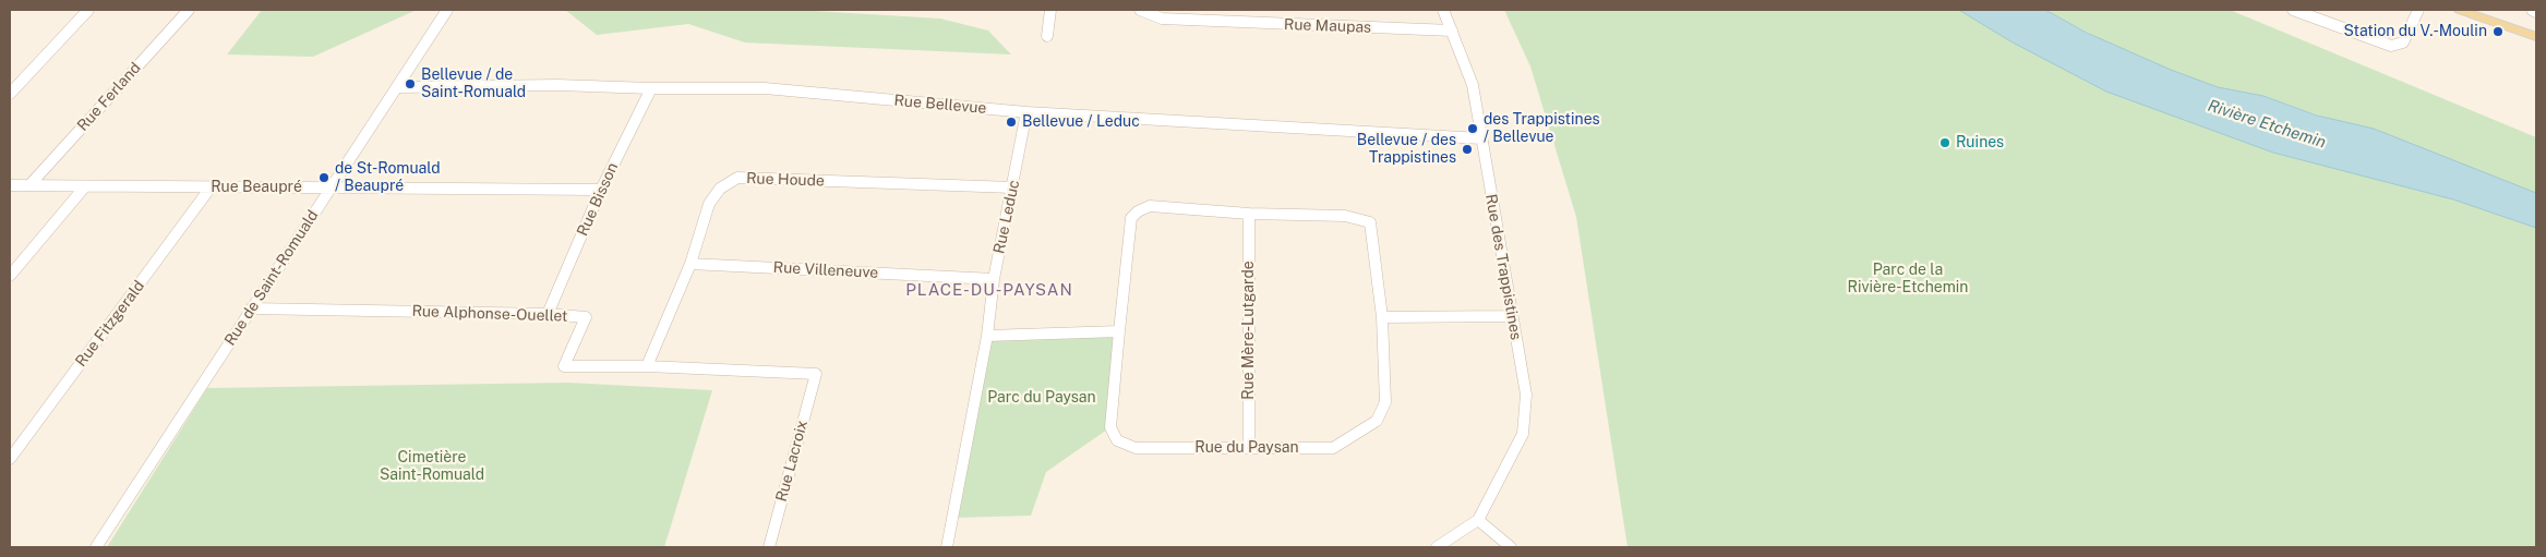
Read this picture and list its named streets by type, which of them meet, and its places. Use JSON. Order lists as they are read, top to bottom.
{
  "streets": {
    "street": [
      "Rue Maupas",
      "Rue Ferland",
      "Rue Bellevue",
      "Rue Houde",
      "Rue Beaupré",
      "Rue Bisson",
      "Rue Leduc",
      "Rue des Trappistines",
      "Rue Villeneuve",
      "Rue de Saint-Romuald",
      "Rue Alphonse-Ouellet",
      "Rue Fitzgerald",
      "Rue Mère-Lutgarde",
      "Rue du Paysan",
      "Rue Lacroix"
    ]
  },
  "crossings": [
    ["Rue Maupas", "Rue des Trappistines"],
    ["Rue Ferland", "Rue Beaupré"],
    ["Rue Bellevue", "Rue Bisson"],
    ["Rue Bellevue", "Rue Leduc"],
    ["Rue Bellevue", "Rue des Trappistines"],
    ["Rue Bellevue", "Rue de Saint-Romuald"],
    ["Rue Houde", "Rue Leduc"],
    ["Rue Houde", "Rue Villeneuve"],
    ["Rue Houde", "Rue Alphonse-Ouellet"],
    ["Rue Beaupré", "Rue Bisson"],
    ["Rue Beaupré", "Rue de Saint-Romuald"],
    ["Rue Beaupré", "Rue Fitzgerald"],
    ["Rue Bisson", "Rue Alphonse-Ouellet"],
    ["Rue Leduc", "Rue Villeneuve"],
    ["Rue de Saint-Romuald", "Rue Alphonse-Ouellet"],
    ["Rue Alphonse-Ouellet", "Rue Lacroix"],
    ["Rue Mère-Lutgarde", "Rue du Paysan"]
  ],
  "districts": ["PLACE-DU-PAYSAN"],
  "water": ["Rivière Etchemin"],
  "parks": ["Parc de la Rivière-Etchemin", "Parc du Paysan", "Cimetière Saint-Romuald"],
  "places": [
    "Station du V.-Moulin",
    "Bellevue / de Saint-Romuald",
    "Bellevue / Leduc",
    "des Trappistines / Bellevue",
    "Ruines",
    "Bellevue / des Trappistines",
    "de St-Romuald / Beaupré"
  ]
}
